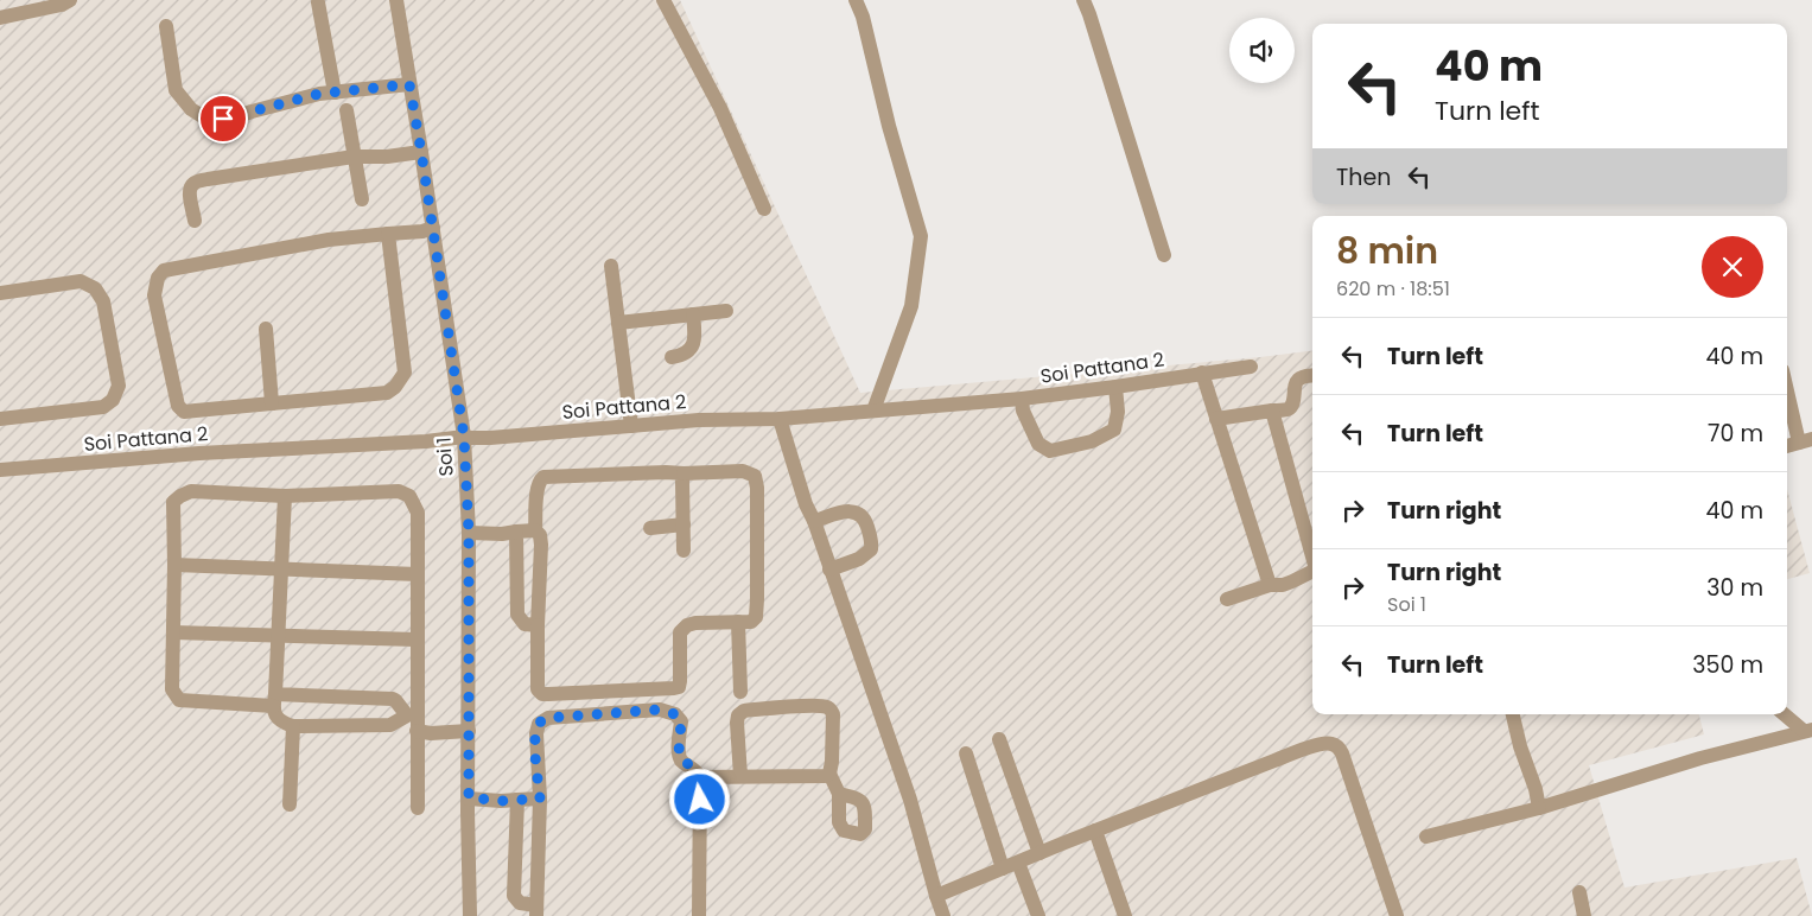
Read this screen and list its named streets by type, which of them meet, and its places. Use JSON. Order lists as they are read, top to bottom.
{
  "streets": {
    "street": ["Soi Pattana 2", "Soi 1"]
  },
  "crossings": [
    ["Soi Pattana 2", "Soi 1"]
  ],
  "page": {
    "turn": ["40 m", "Turn left"],
    "then": "Then",
    "heading": ["8 min", "620 m · 18:51"],
    "list": [
      {
        "name": "Turn left",
        "value": "40 m"
      },
      {
        "name": "Turn left",
        "value": "70 m"
      },
      {
        "name": "Turn right",
        "value": "40 m"
      },
      {
        "name": "Turn right",
        "note": "Soi 1",
        "value": "30 m"
      },
      {
        "name": "Turn left",
        "value": "350 m"
      }
    ]
  }
}
